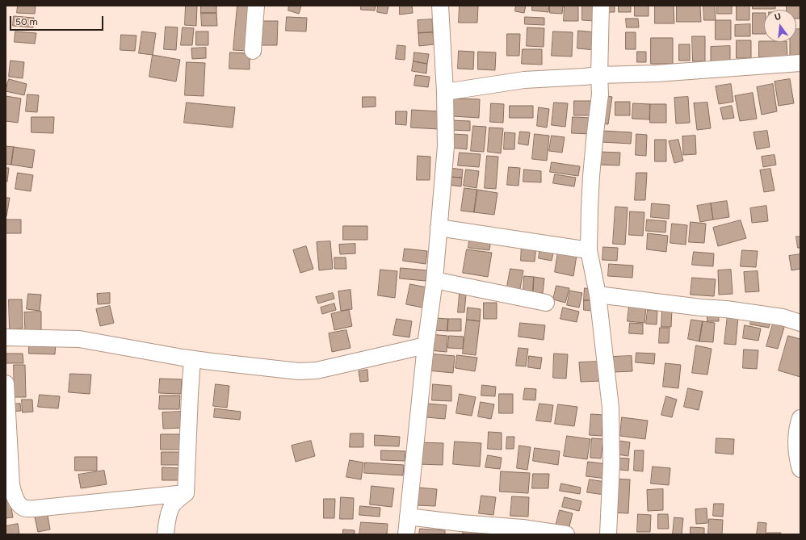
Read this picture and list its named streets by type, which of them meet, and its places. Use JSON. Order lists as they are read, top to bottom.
{
  "scale_bar": "50 m",
  "north": "top"
}
